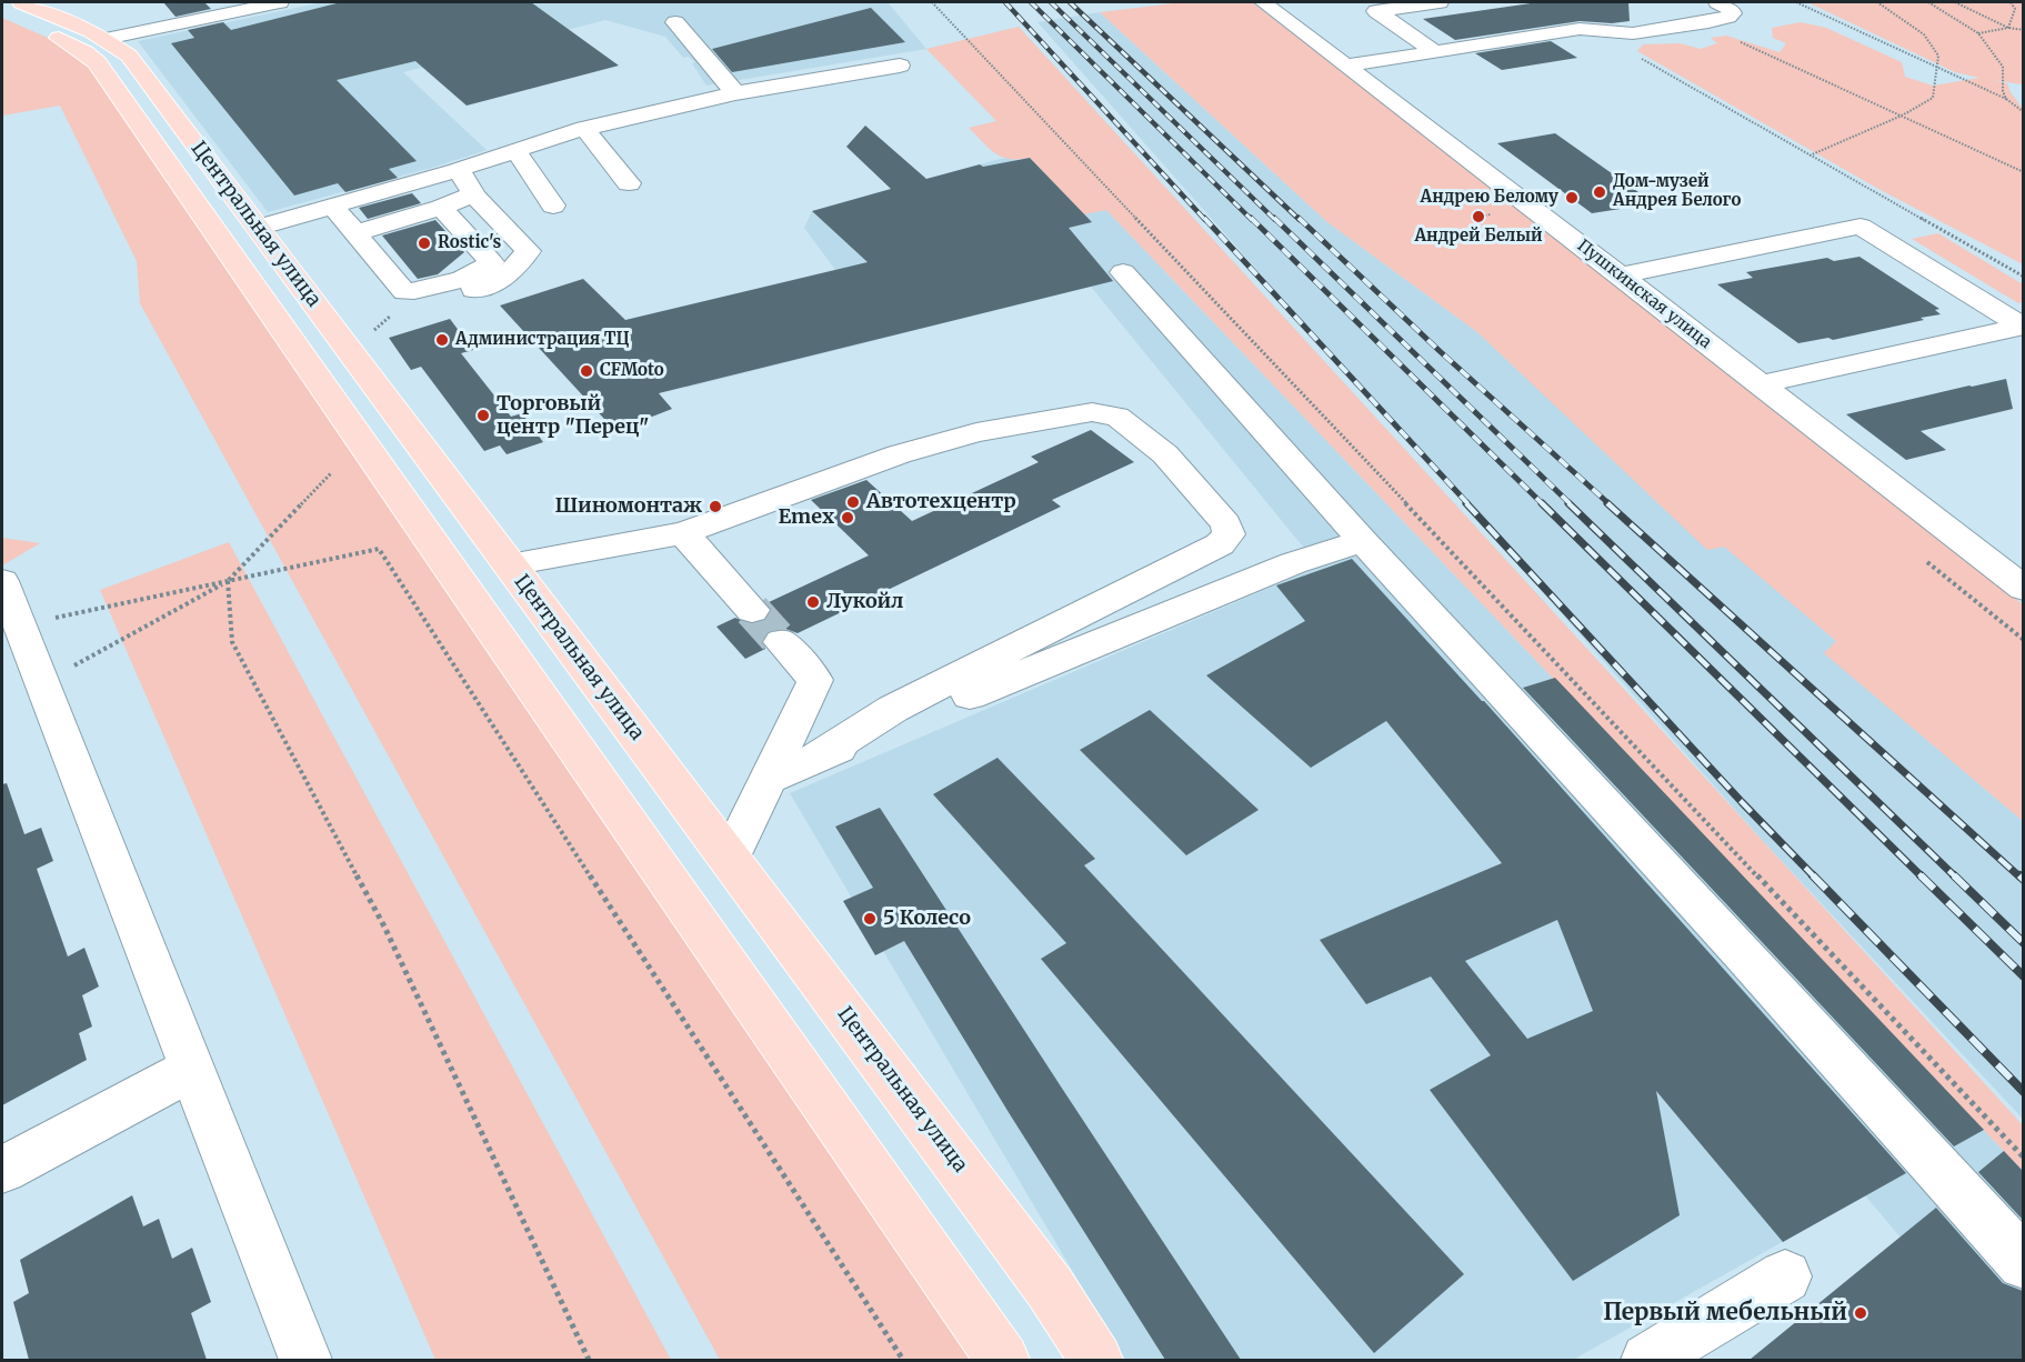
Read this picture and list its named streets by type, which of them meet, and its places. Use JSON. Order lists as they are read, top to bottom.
{
  "streets": {
    "main road": ["Центральная улица"],
    "street": ["Пушкинская улица"]
  },
  "places": [
    "Дом-музей Андрея Белого",
    "Андрею Белому",
    "Андрей Белый",
    "Rostic's",
    "Администрация ТЦ",
    "CFMoto",
    "Торговый центр \"Перец\"",
    "Автотехцентр",
    "Шиномонтаж",
    "Emex",
    "Лукойл",
    "5 Колесо",
    "Первый мебельный"
  ]
}
